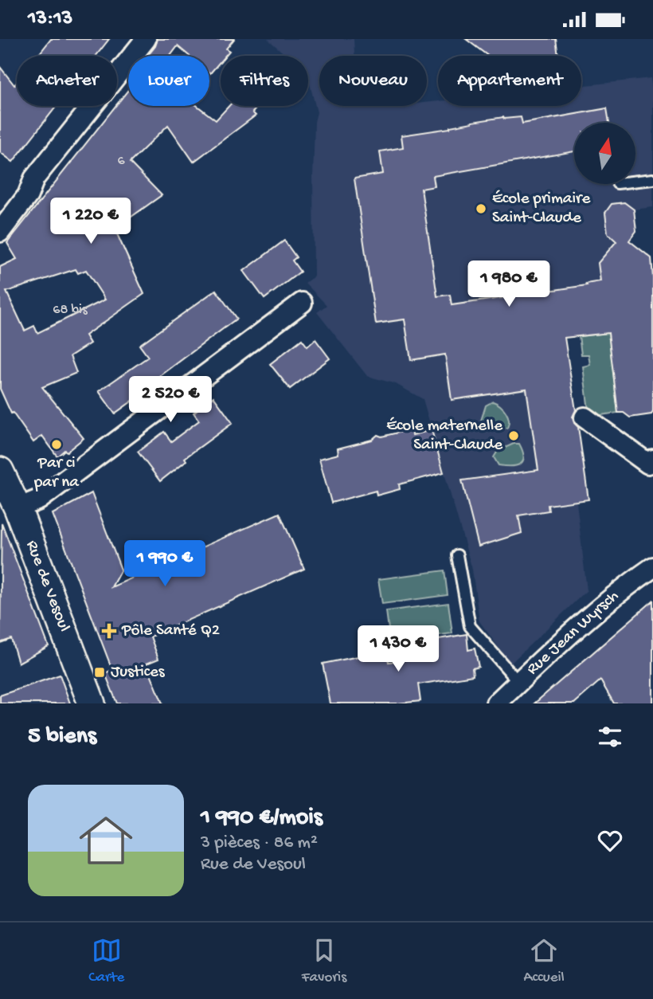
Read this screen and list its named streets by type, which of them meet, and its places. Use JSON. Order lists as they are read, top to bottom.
{
  "streets": {
    "main road": ["Rue de Vesoul"],
    "street": ["Rue Jean Wyrsch"]
  },
  "places": {
    "other": ["École primaire Saint-Claude", "École maternelle Saint-Claude", "Par ci par na"],
    "health": ["Pôle Santé Q2"],
    "transit": ["Justices"]
  },
  "house_numbers": ["6", "68 bis"],
  "north": "top",
  "page": {
    "status": "13:13",
    "chip": [
      "Acheter",
      "Louer",
      "Filtres",
      "Nouveau",
      "Appartement"
    ],
    "price": [
      "1 220 €",
      "1 980 €",
      "2 520 €",
      "1 990 €",
      "1 430 €"
    ],
    "heading": "5 biens",
    "list": [
      {
        "name": "1 990 €/mois",
        "note": "3 pièces · 86 m² · Rue de Vesoul"
      }
    ],
    "tabs": ["Carte", "Favoris", "Accueil"]
  }
}
